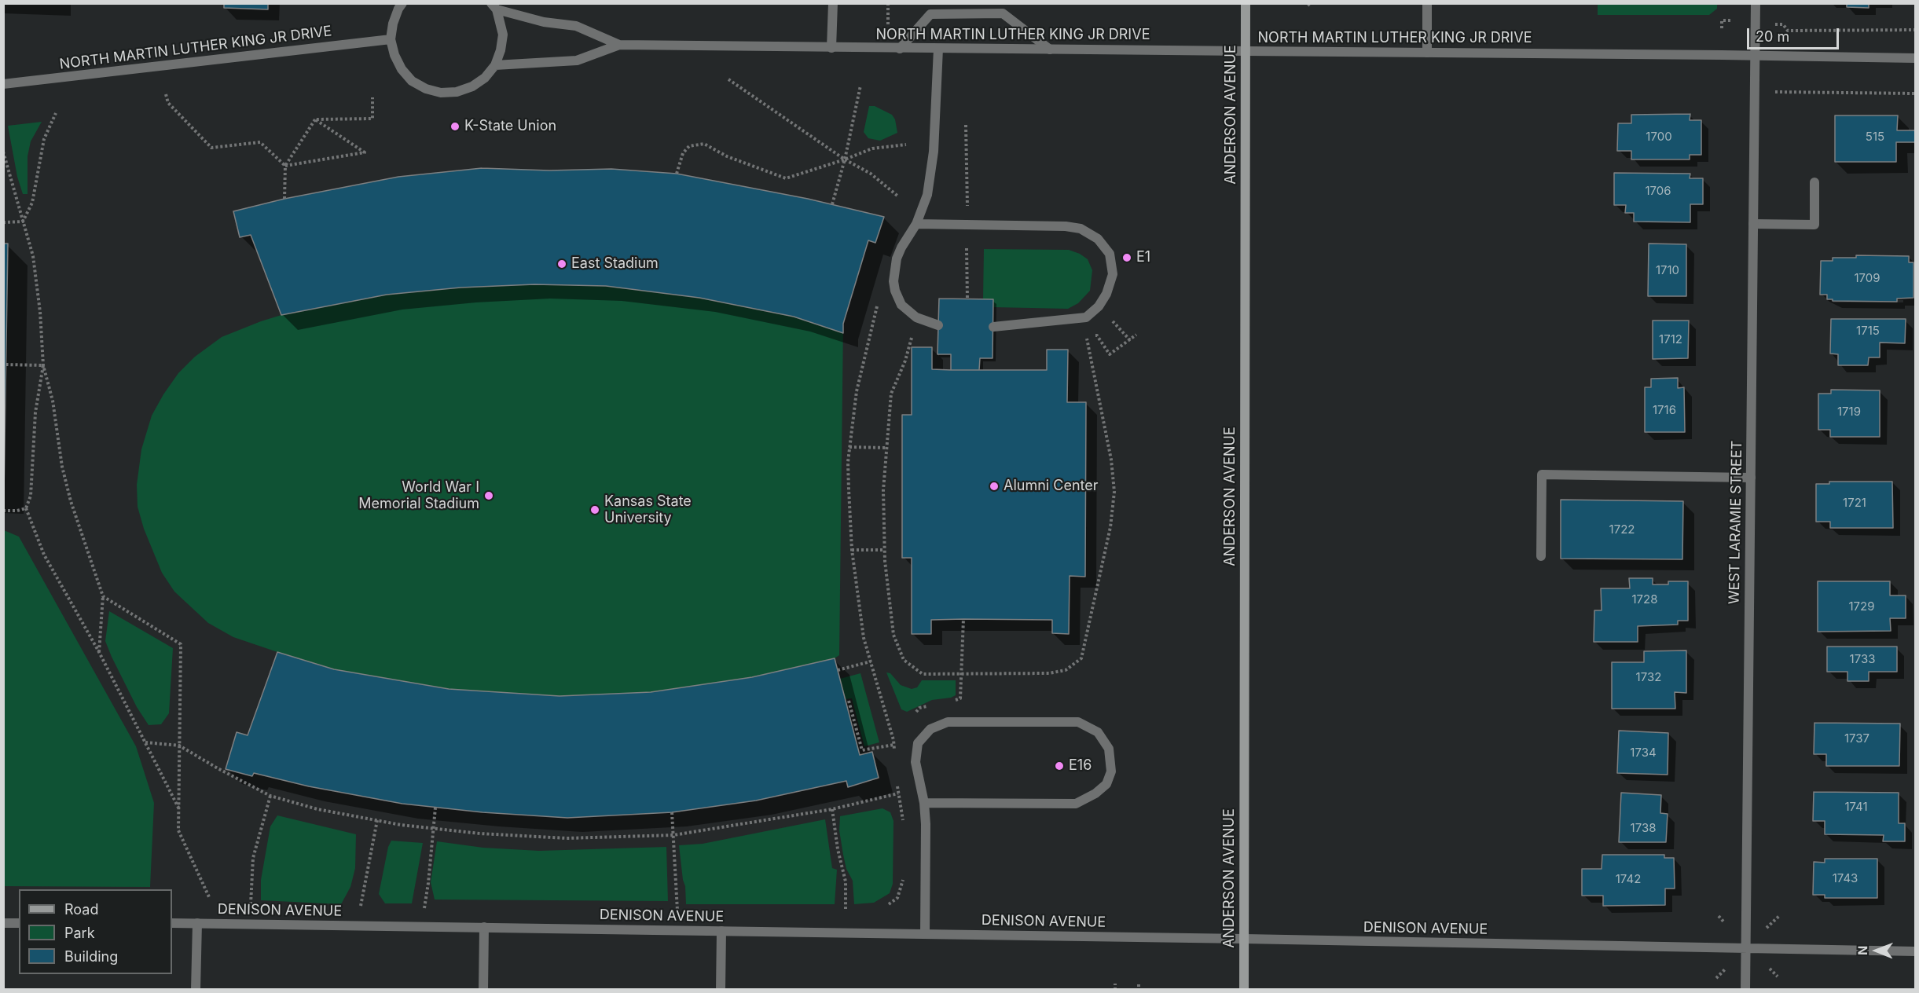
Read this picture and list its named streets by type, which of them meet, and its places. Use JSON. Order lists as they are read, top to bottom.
{
  "streets": {
    "main road": ["ANDERSON AVENUE"],
    "street": ["NORTH MARTIN LUTHER KING JR DRIVE", "WEST LARAMIE STREET", "DENISON AVENUE"]
  },
  "crossings": [
    ["NORTH MARTIN LUTHER KING JR DRIVE", "ANDERSON AVENUE"],
    ["NORTH MARTIN LUTHER KING JR DRIVE", "WEST LARAMIE STREET"],
    ["ANDERSON AVENUE", "DENISON AVENUE"],
    ["WEST LARAMIE STREET", "DENISON AVENUE"]
  ],
  "places": [
    "K-State Union",
    "E1",
    "East Stadium",
    "Alumni Center",
    "World War I Memorial Stadium",
    "Kansas State University",
    "E16"
  ],
  "house_numbers": [
    "1700",
    "515",
    "1706",
    "1710",
    "1709",
    "1715",
    "1712",
    "1716",
    "1719",
    "1721",
    "1722",
    "1728",
    "1729",
    "1733",
    "1732",
    "1737",
    "1734",
    "1741",
    "1738",
    "1743",
    "1742"
  ],
  "legend": ["Road", "Park", "Building"],
  "scale_bar": "20 m",
  "north": "left"
}
